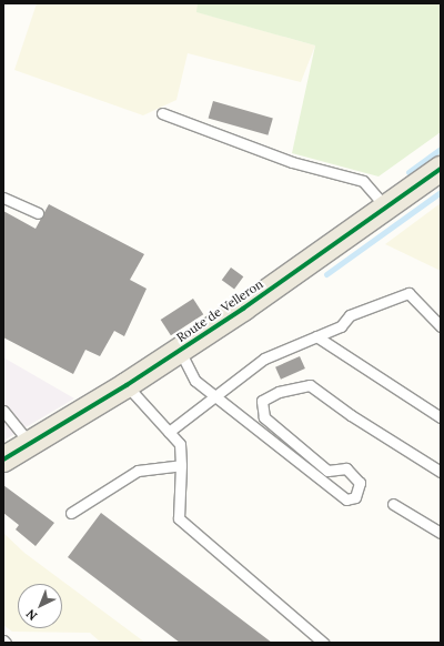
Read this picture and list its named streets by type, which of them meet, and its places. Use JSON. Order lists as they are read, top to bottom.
{
  "streets": {
    "main road": ["Route de Velleron"]
  },
  "north": "bottom left"
}
